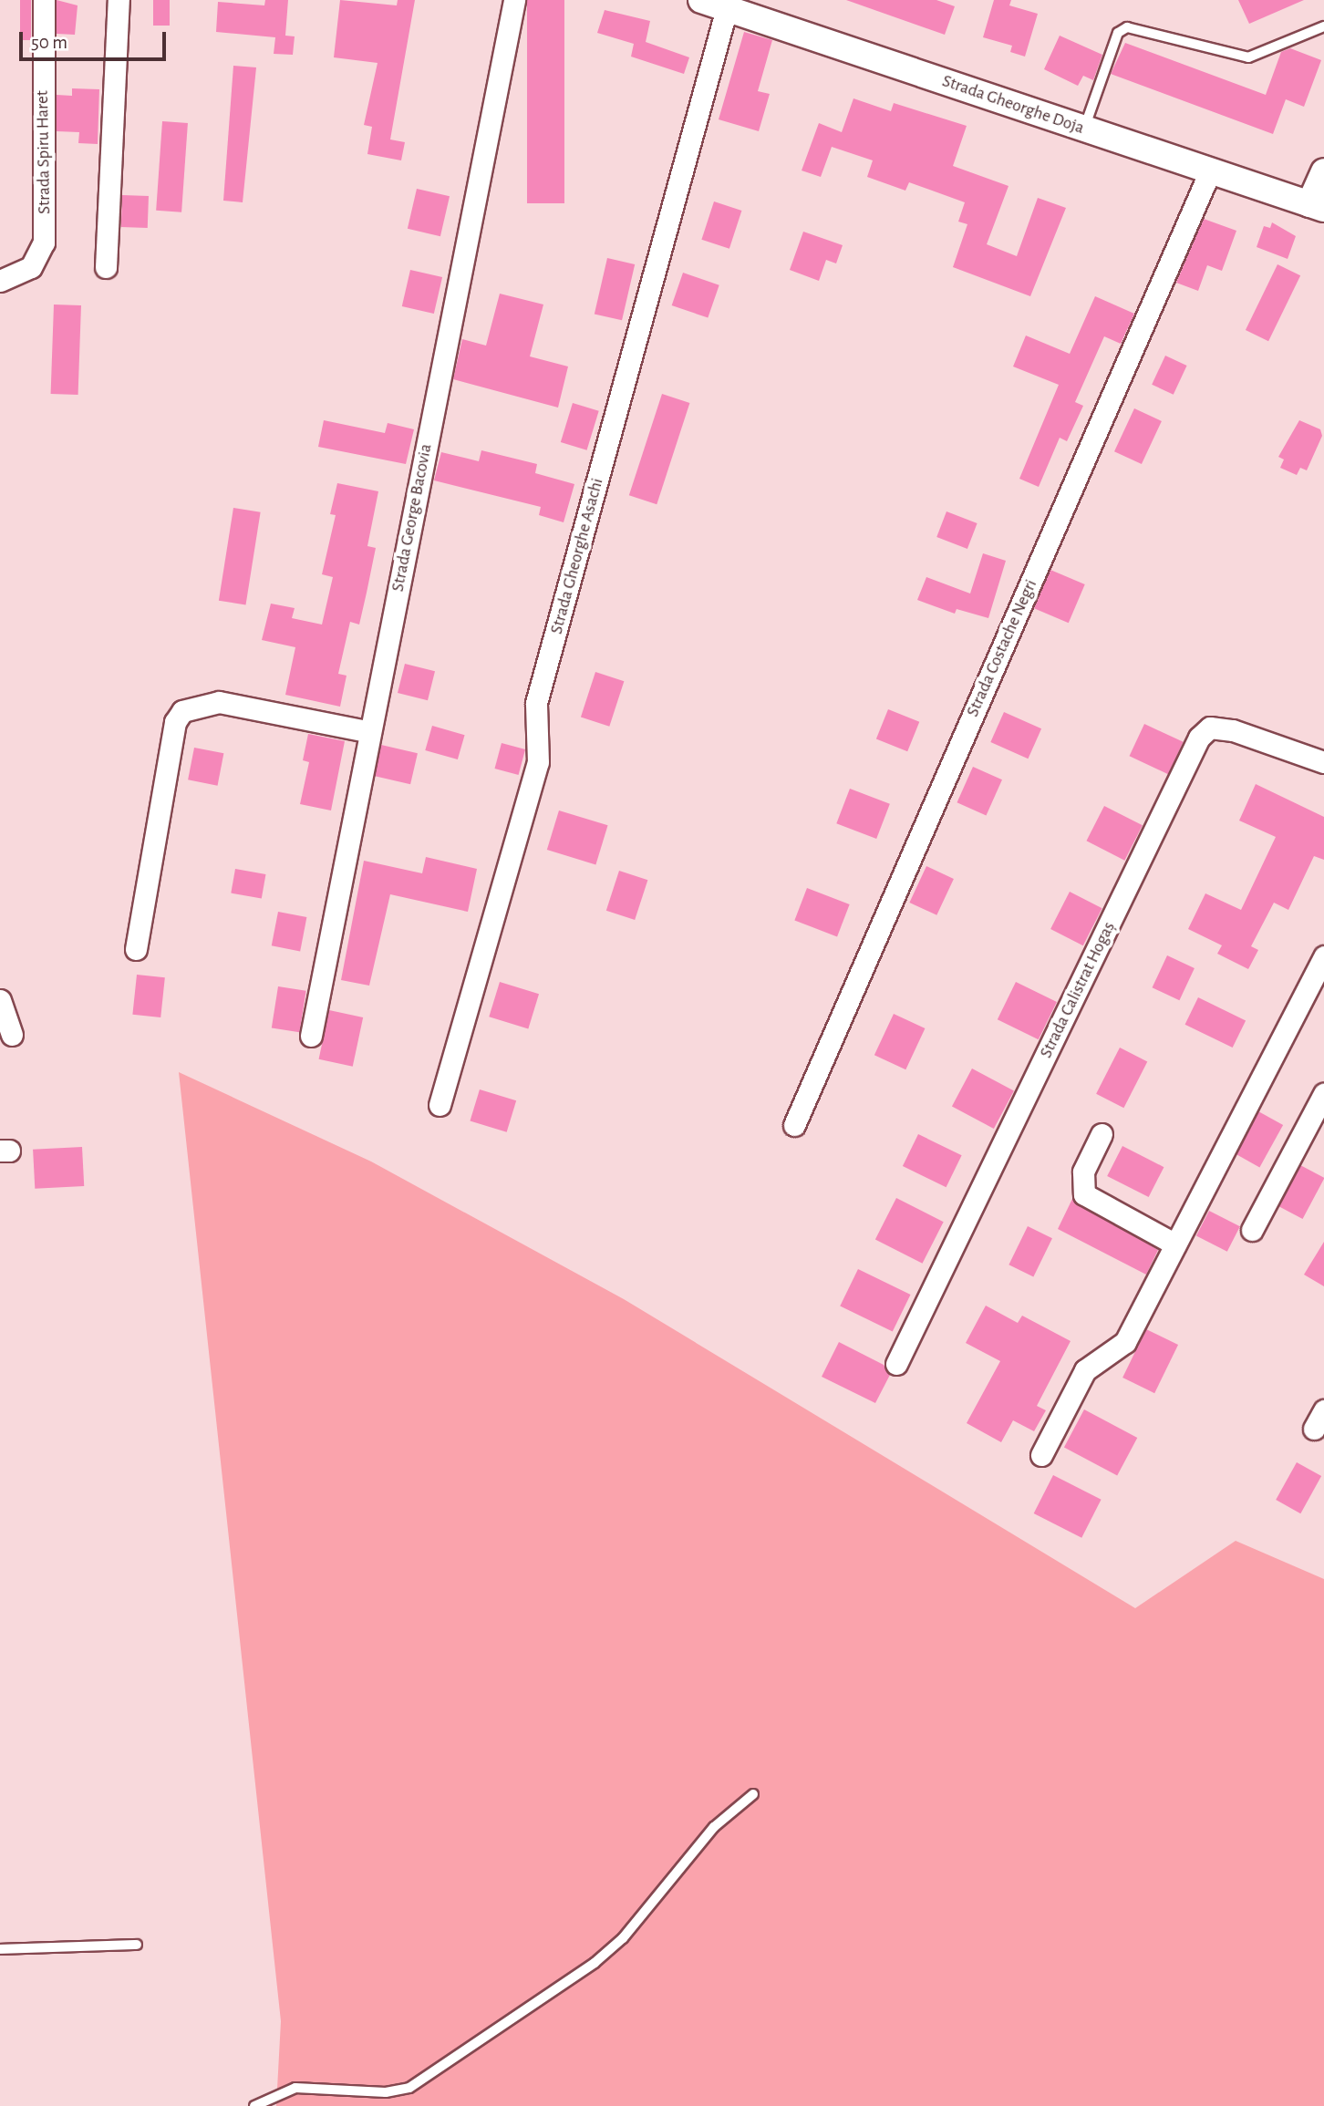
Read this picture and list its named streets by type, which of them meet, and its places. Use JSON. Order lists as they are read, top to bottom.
{
  "streets": {
    "street": [
      "Strada Gheorghe Doja",
      "Strada Spiru Haret",
      "Strada George Bacovia",
      "Strada Gheorghe Asachi",
      "Strada Costache Negri",
      "Strada Calistrat Hogaș"
    ]
  },
  "crossings": [
    ["Strada Gheorghe Doja", "Strada Gheorghe Asachi"],
    ["Strada Gheorghe Doja", "Strada Costache Negri"]
  ],
  "scale_bar": "50 m"
}
